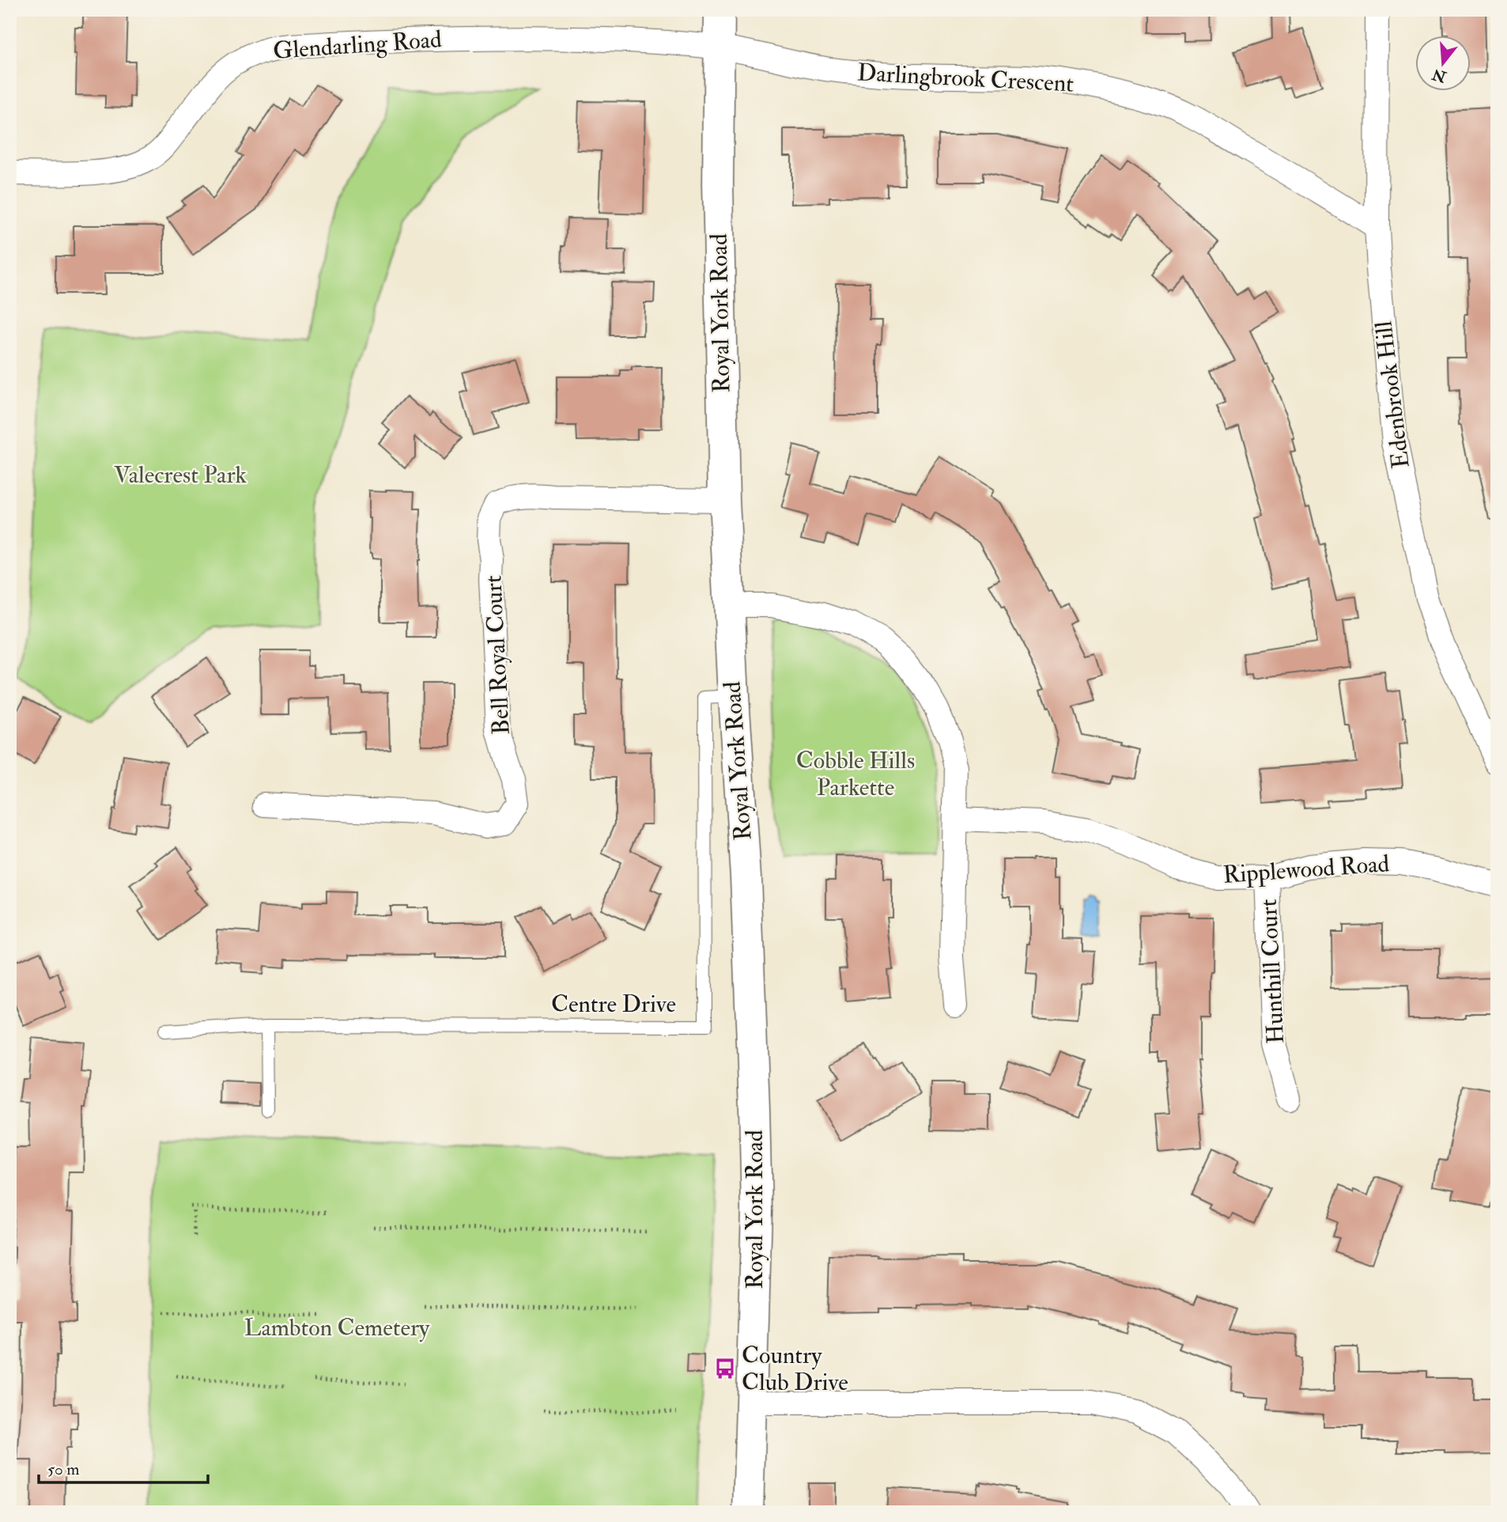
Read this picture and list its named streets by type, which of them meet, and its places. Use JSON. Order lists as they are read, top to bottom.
{
  "streets": {
    "main road": ["Royal York Road"],
    "street": [
      "Glendarling Road",
      "Darlingbrook Crescent",
      "Edenbrook Hill",
      "Bell Royal Court",
      "Ripplewood Road",
      "Hunthill Court"
    ],
    "lane": ["Centre Drive"]
  },
  "crossings": [
    ["Glendarling Road", "Darlingbrook Crescent"],
    ["Glendarling Road", "Royal York Road"],
    ["Darlingbrook Crescent", "Royal York Road"],
    ["Darlingbrook Crescent", "Edenbrook Hill"],
    ["Royal York Road", "Bell Royal Court"],
    ["Royal York Road", "Centre Drive"],
    ["Ripplewood Road", "Hunthill Court"]
  ],
  "parks": ["Valecrest Park", "Cobble Hills Parkette", "Lambton Cemetery"],
  "places": {
    "bus stop": ["Country Club Drive"]
  },
  "scale_bar": "50 m",
  "north": "bottom"
}
